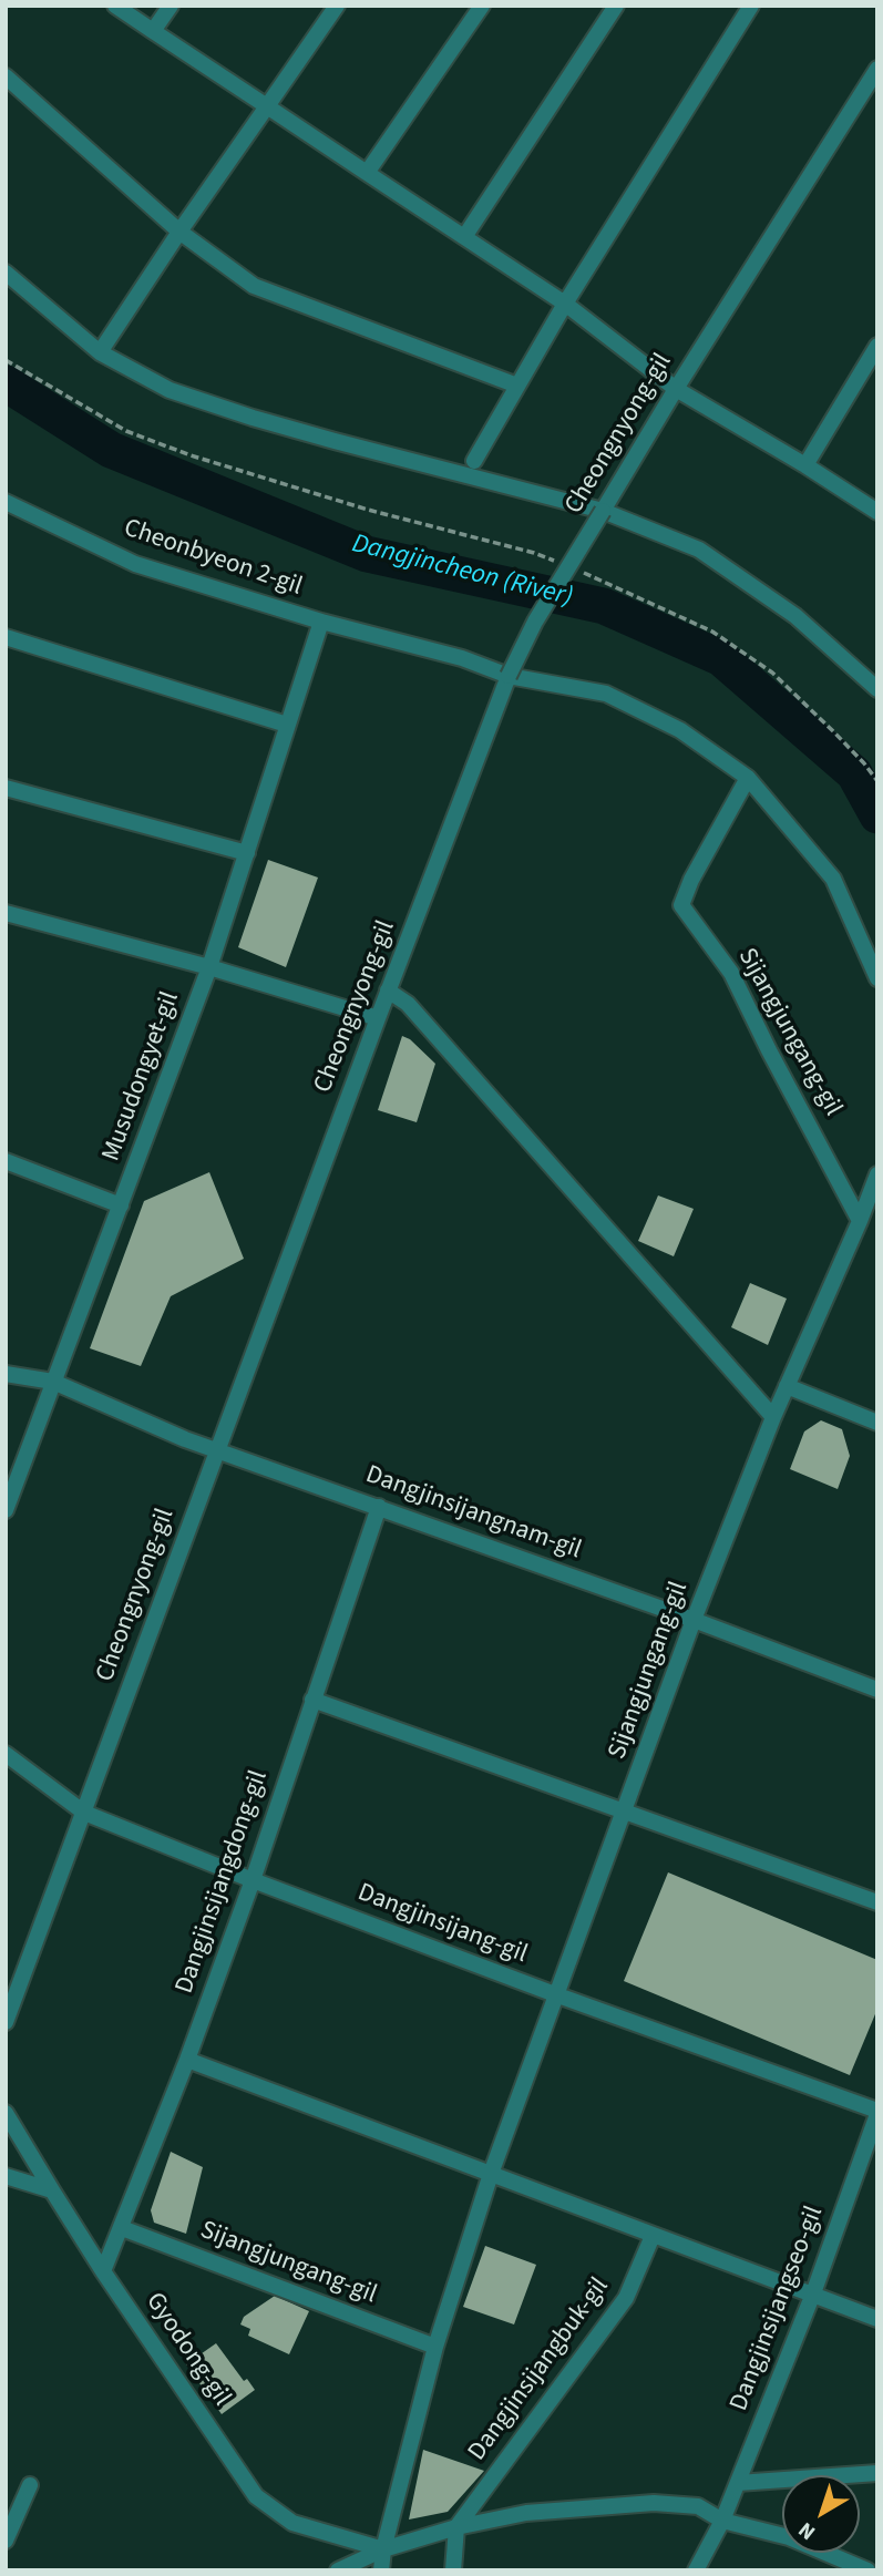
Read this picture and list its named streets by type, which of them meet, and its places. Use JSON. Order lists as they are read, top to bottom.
{
  "streets": {
    "street": [
      "Cheongnyong-gil",
      "Cheonbyeon 2-gil",
      "Sijangjungang-gil",
      "Musudongyet-gil",
      "Dangjinsijangnam-gil",
      "Dangjinsijangdong-gil",
      "Dangjinsijang-gil",
      "Dangjinsijangseo-gil",
      "Gyodong-gil",
      "Dangjinsijangbuk-gil"
    ]
  },
  "crossings": [
    ["Cheongnyong-gil", "Cheonbyeon 2-gil"],
    ["Cheongnyong-gil", "Musudongyet-gil"],
    ["Cheongnyong-gil", "Dangjinsijangnam-gil"],
    ["Cheongnyong-gil", "Dangjinsijang-gil"],
    ["Cheonbyeon 2-gil", "Musudongyet-gil"],
    ["Sijangjungang-gil", "Dangjinsijangnam-gil"],
    ["Sijangjungang-gil", "Dangjinsijangdong-gil"],
    ["Sijangjungang-gil", "Dangjinsijang-gil"],
    ["Dangjinsijangnam-gil", "Dangjinsijangdong-gil"],
    ["Dangjinsijangdong-gil", "Dangjinsijang-gil"],
    ["Dangjinsijangdong-gil", "Gyodong-gil"],
    ["Dangjinsijang-gil", "Dangjinsijangseo-gil"]
  ],
  "water": ["Dangjincheon (River)"],
  "north": "bottom left"
}
